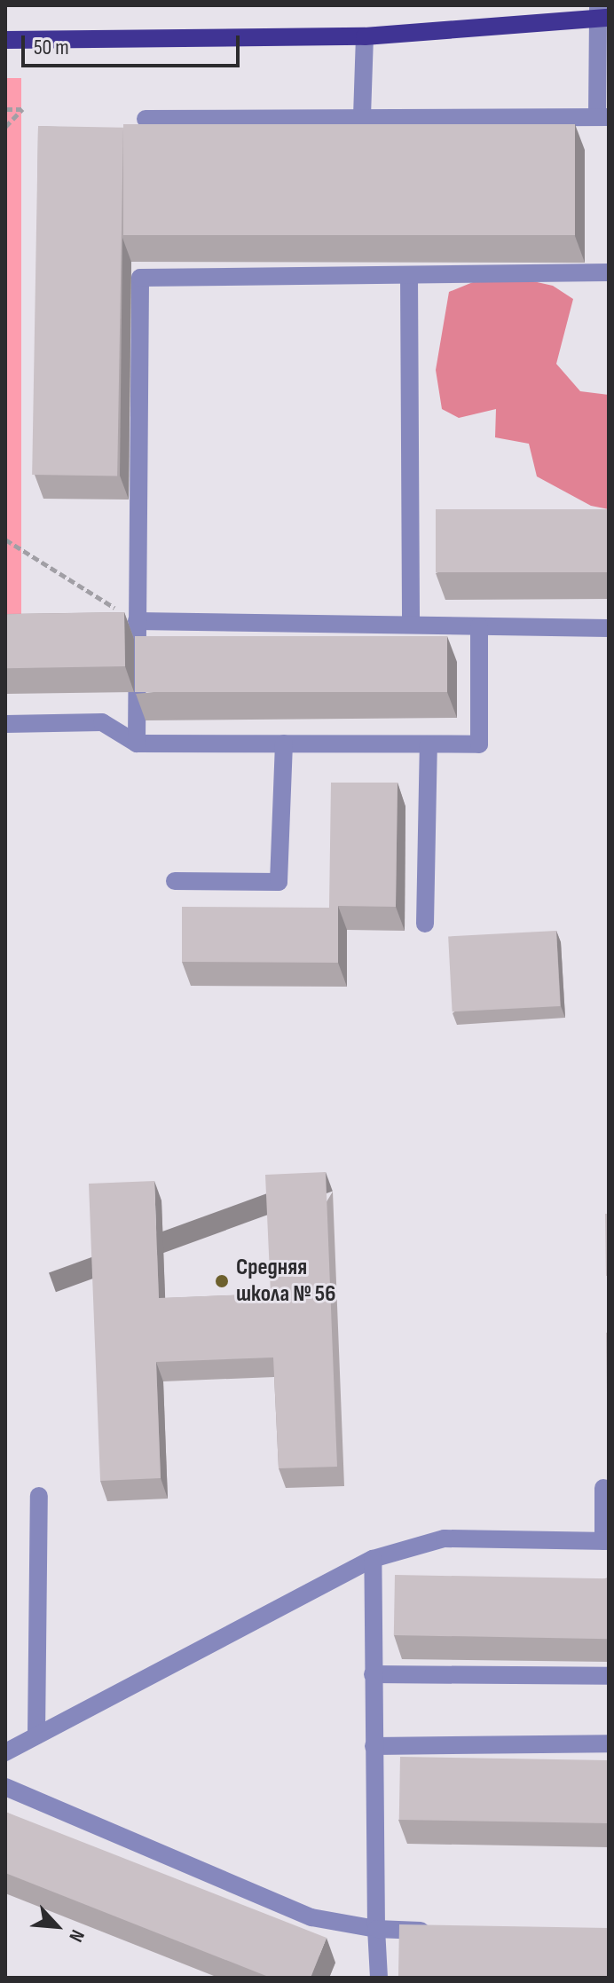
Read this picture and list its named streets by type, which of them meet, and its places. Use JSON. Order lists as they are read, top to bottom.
{
  "places": ["Средняя школа № 56"],
  "scale_bar": "50 m",
  "north": "bottom right"
}
